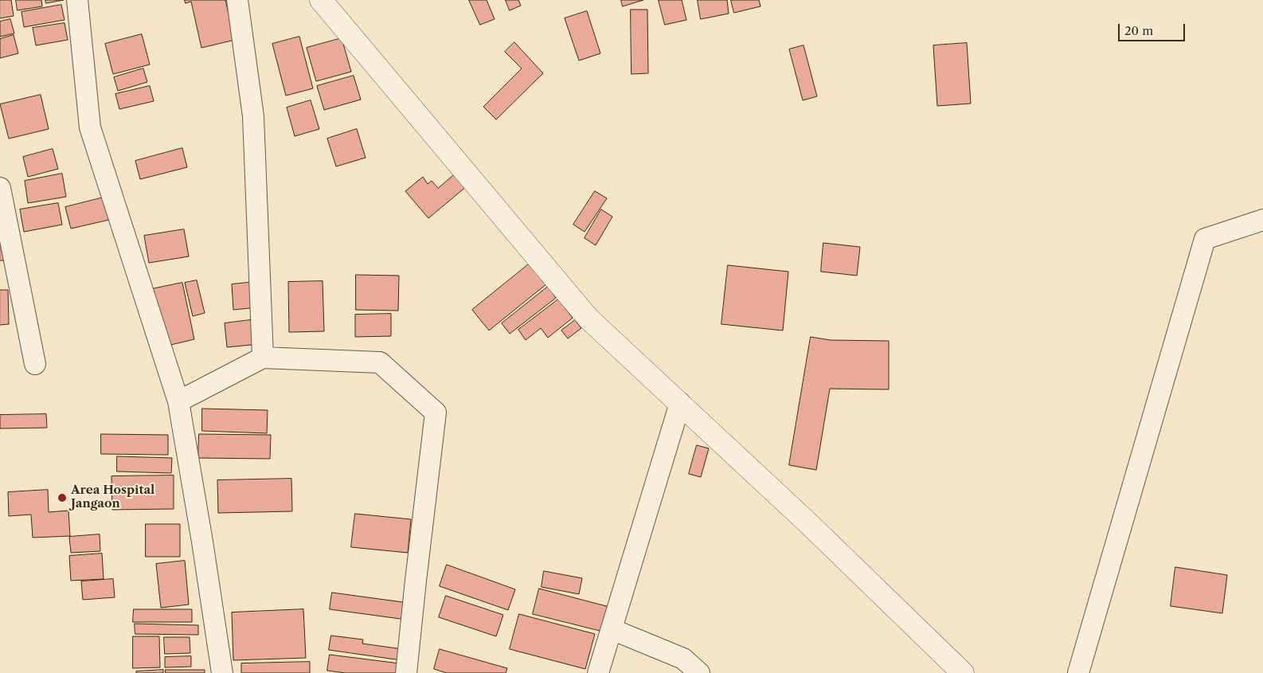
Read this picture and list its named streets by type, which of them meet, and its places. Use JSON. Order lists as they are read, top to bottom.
{
  "places": ["Area Hospital Jangaon"],
  "scale_bar": "20 m"
}
